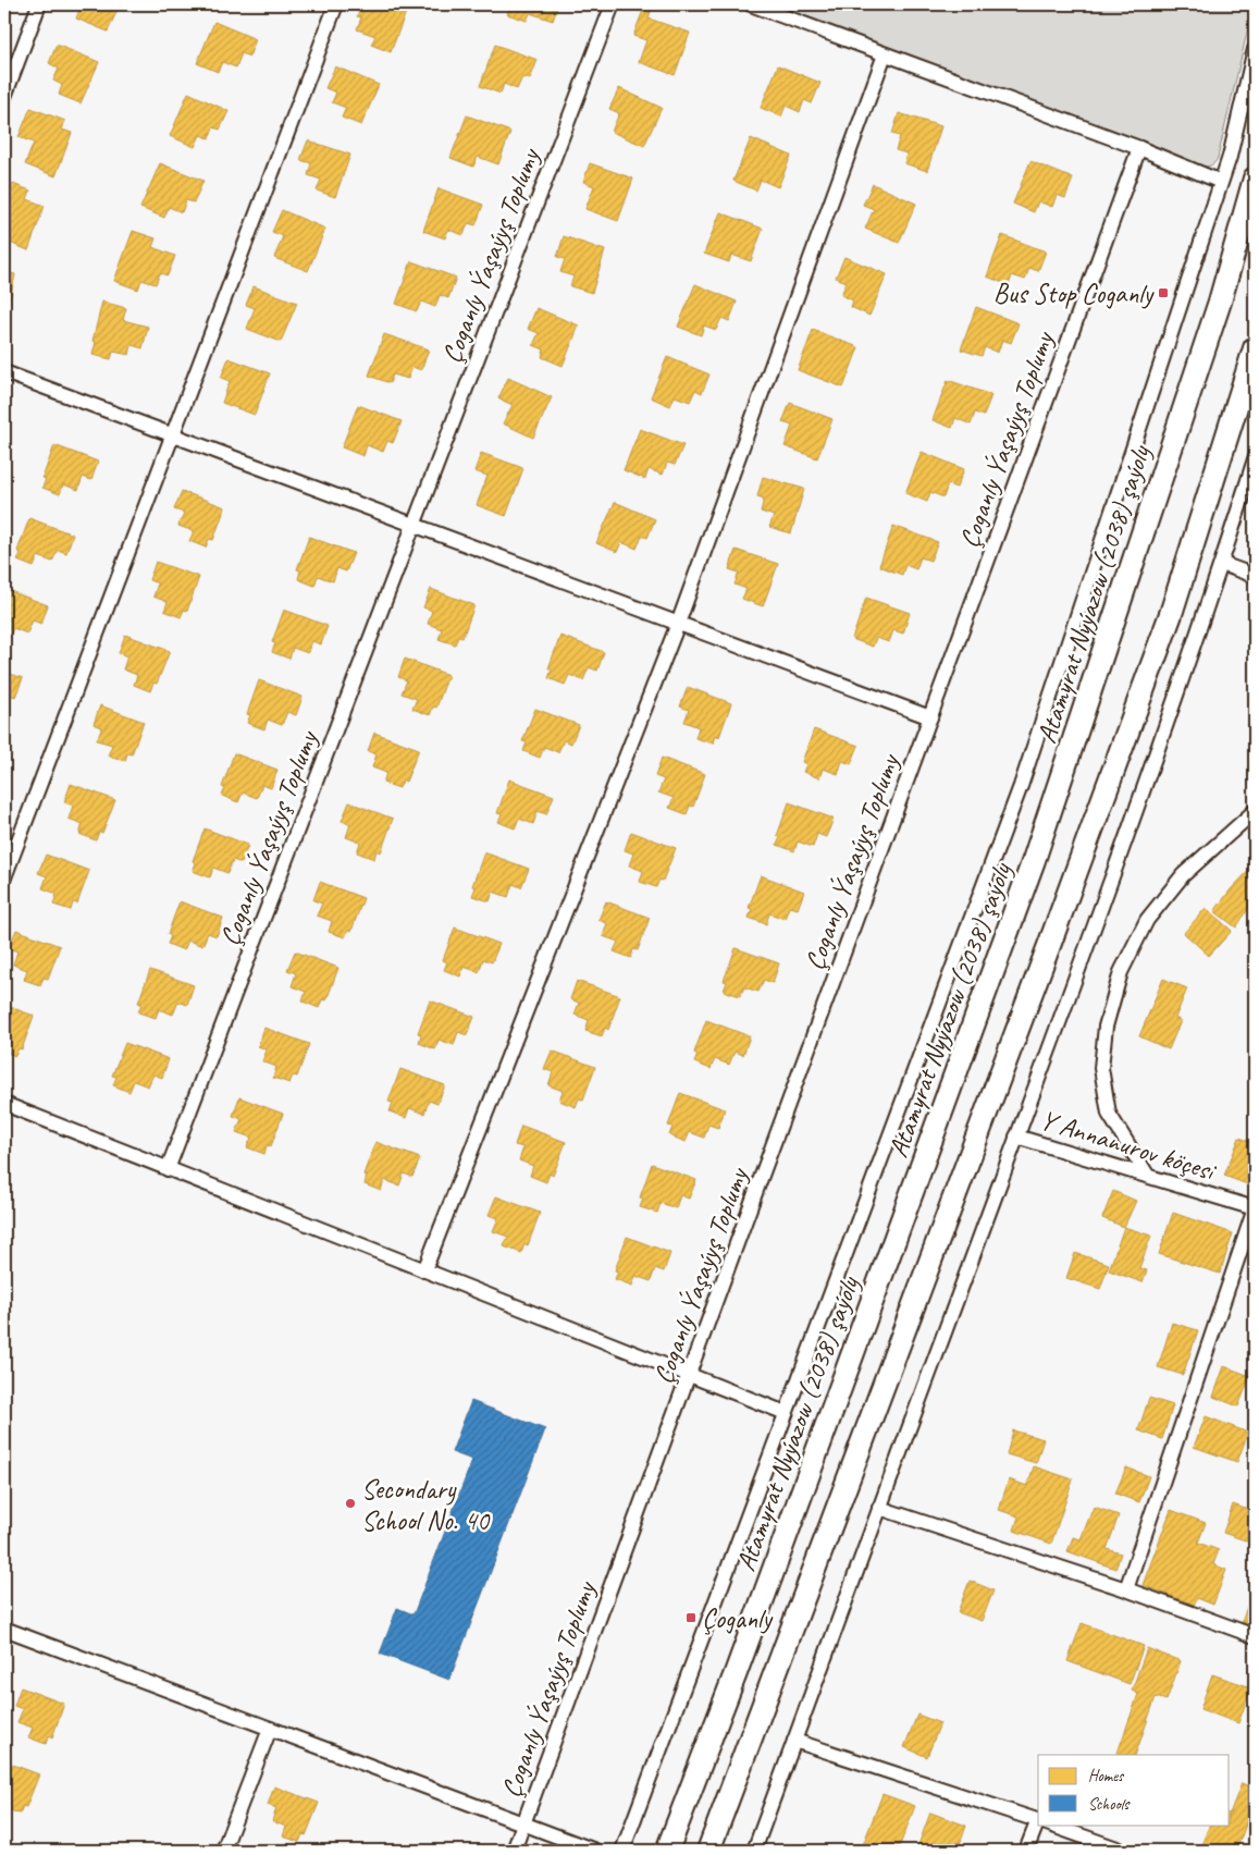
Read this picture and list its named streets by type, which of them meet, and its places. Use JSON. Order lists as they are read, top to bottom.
{
  "streets": {
    "main road": ["Atamyrat Nyýazow (2038) şaýoly"],
    "street": ["Çoganly Ýaşaýyş Toplumy", "Y Annanurov köçesi"]
  },
  "places": {
    "transit": ["Bus Stop Coganly", "Çoganly"],
    "other": ["Secondary School No. 40"]
  },
  "legend": ["Homes", "Schools"]
}
